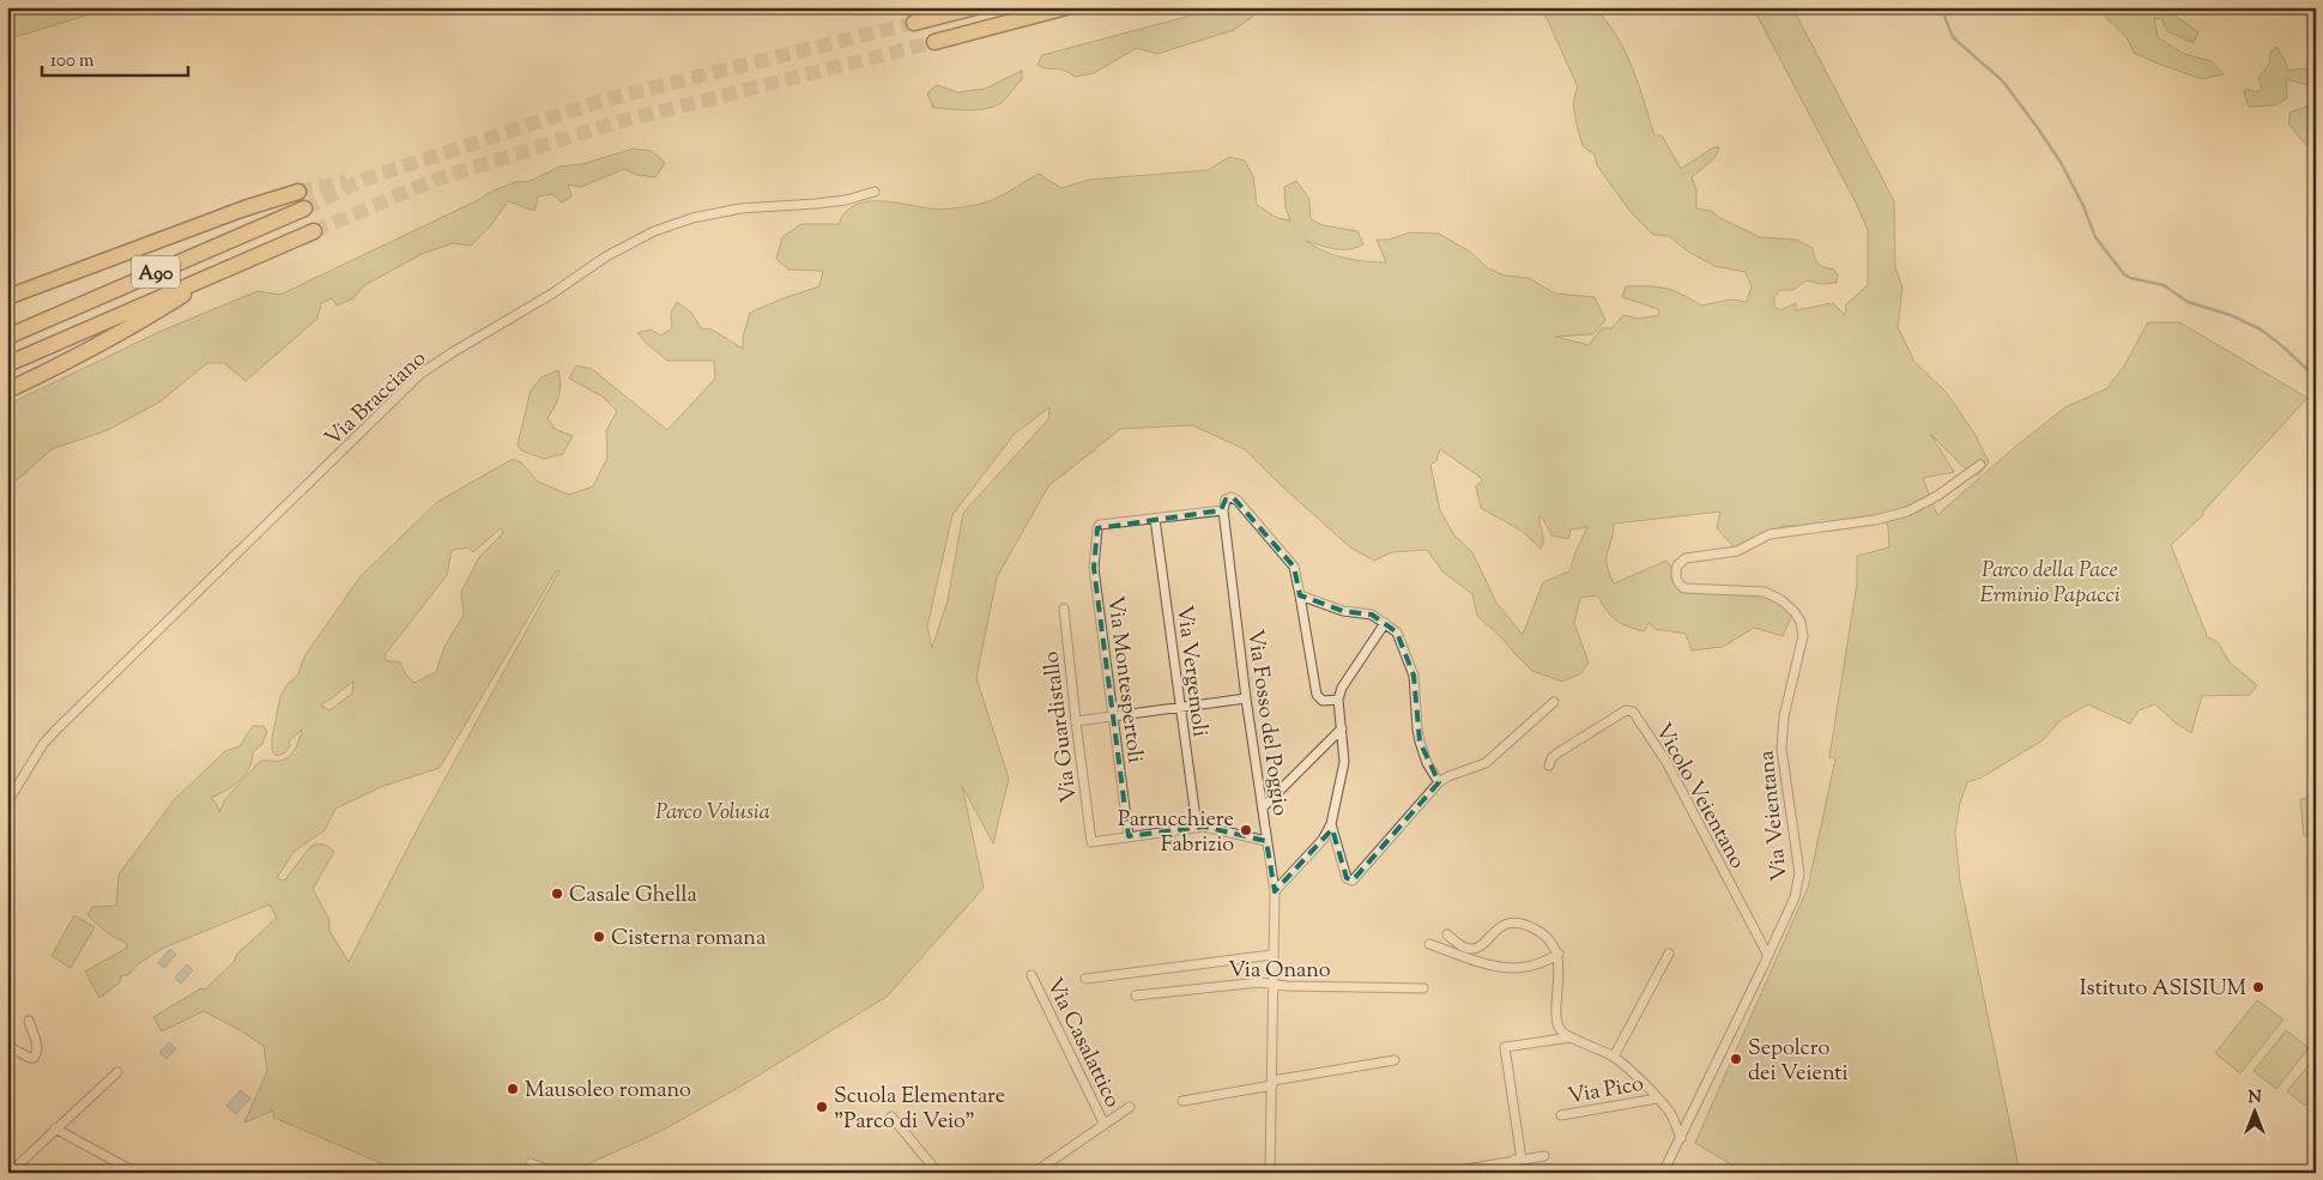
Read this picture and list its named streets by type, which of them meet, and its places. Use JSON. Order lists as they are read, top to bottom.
{
  "streets": {
    "highway": ["A90"],
    "street": [
      "Via Bracciano",
      "Via Vergemoli",
      "Via Montespertoli",
      "Via Fosso del Poggio",
      "Via Guardistallo",
      "Vicolo Veientano",
      "Via Veientana",
      "Via Onano",
      "Via Casalattico",
      "Via Pico"
    ]
  },
  "crossings": [
    ["Via Vergemoli", "Via Montespertoli"],
    ["Via Montespertoli", "Via Guardistallo"],
    ["Via Fosso del Poggio", "Via Onano"],
    ["Vicolo Veientano", "Via Veientana"]
  ],
  "parks": ["Parco della Pace Erminio Papacci", "Parco Volusia"],
  "places": [
    "Parrucchiere Fabrizio",
    "Casale Ghella",
    "Cisterna romana",
    "Istituto ASISIUM",
    "Sepolcro dei Veienti",
    "Mausoleo romano",
    "Scuola Elementare \"Parco di Veio\""
  ],
  "scale_bar": "100 m",
  "north": "top"
}
